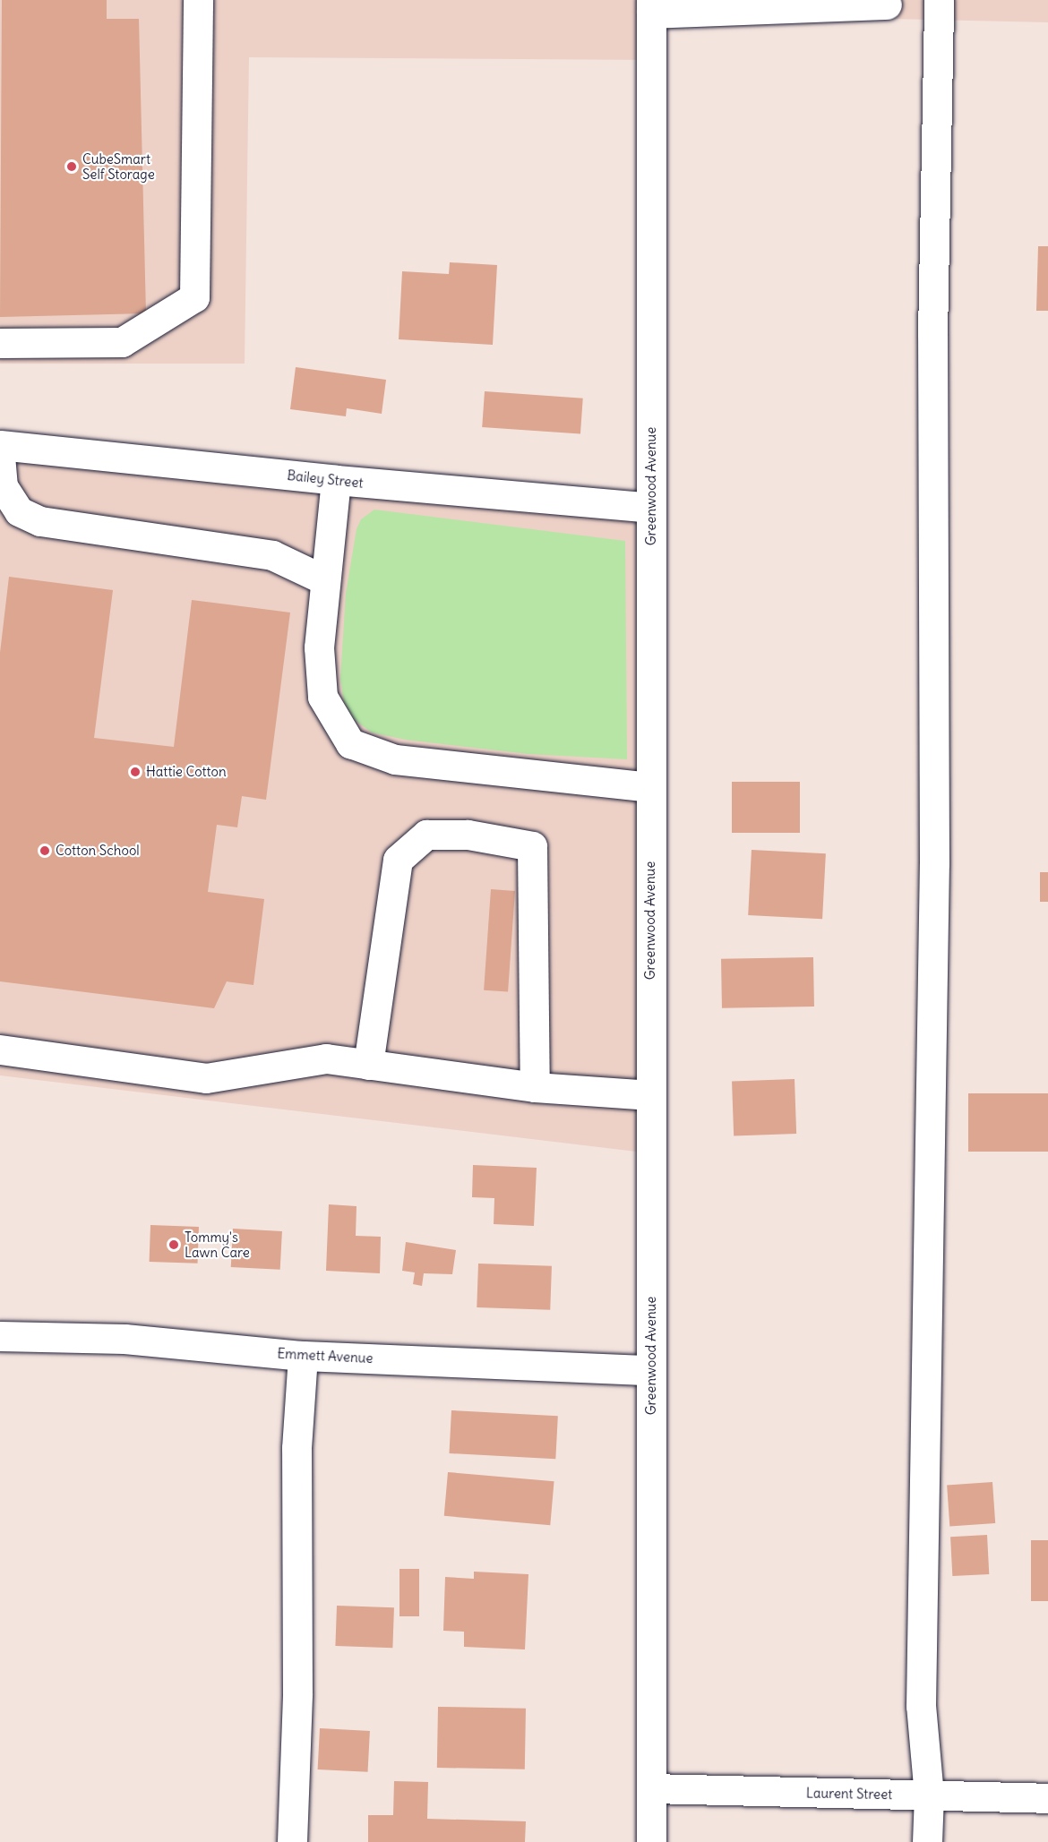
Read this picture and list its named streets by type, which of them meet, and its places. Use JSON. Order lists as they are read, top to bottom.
{
  "streets": {
    "street": [
      "Bailey Street",
      "Greenwood Avenue",
      "Emmett Avenue",
      "Laurent Street"
    ]
  },
  "crossings": [
    ["Bailey Street", "Greenwood Avenue"],
    ["Greenwood Avenue", "Emmett Avenue"],
    ["Greenwood Avenue", "Laurent Street"]
  ],
  "places": [
    "CubeSmart Self Storage",
    "Hattie Cotton",
    "Cotton School",
    "Tommy's Lawn Care"
  ]
}
